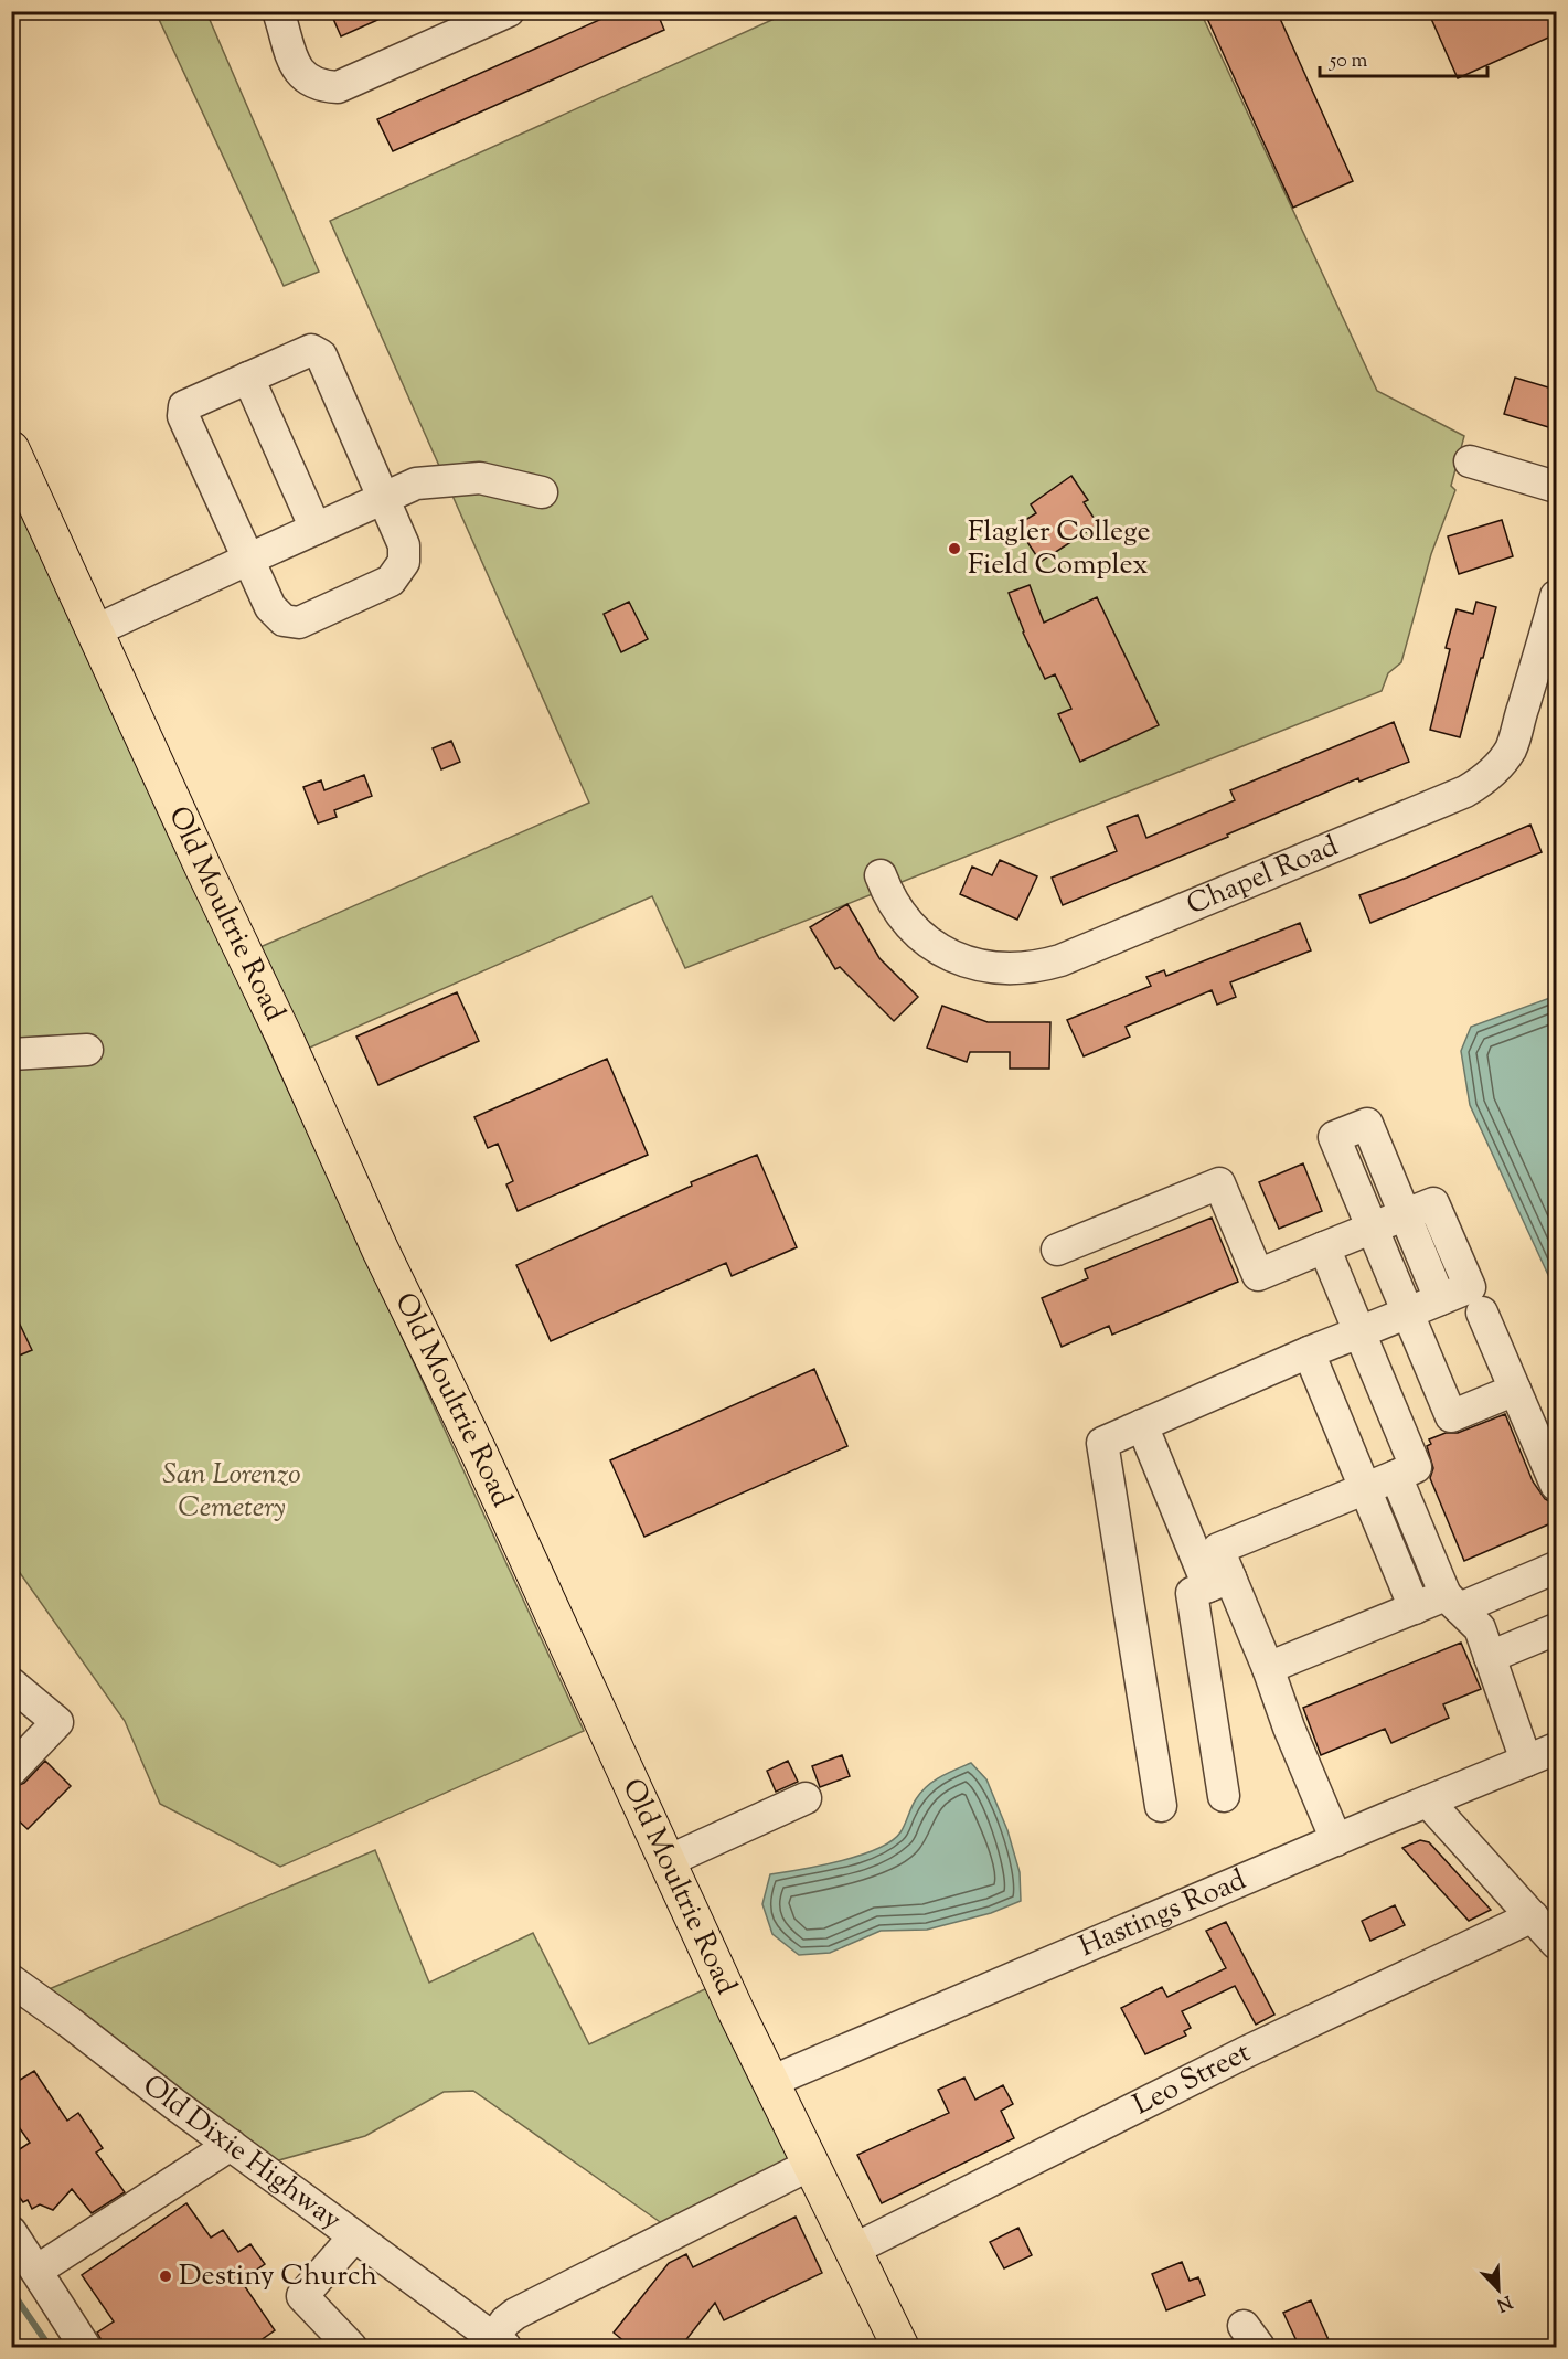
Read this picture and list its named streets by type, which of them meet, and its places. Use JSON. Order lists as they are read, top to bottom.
{
  "streets": {
    "main road": ["Old Moultrie Road"],
    "street": [
      "Chapel Road",
      "Hastings Road",
      "Leo Street",
      "Old Dixie Highway"
    ]
  },
  "crossings": [
    ["Old Moultrie Road", "Hastings Road"],
    ["Old Moultrie Road", "Leo Street"]
  ],
  "parks": ["San Lorenzo Cemetery"],
  "places": ["Flagler College Field Complex", "Destiny Church"],
  "scale_bar": "50 m",
  "north": "bottom right"
}
